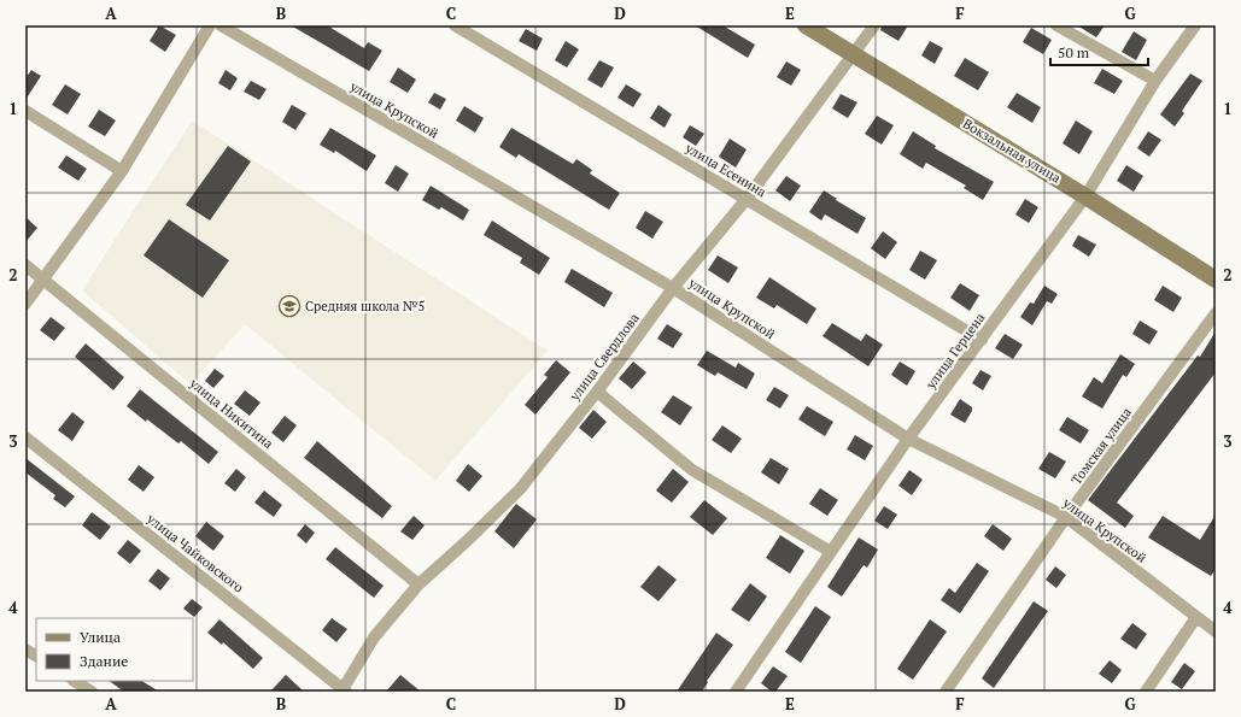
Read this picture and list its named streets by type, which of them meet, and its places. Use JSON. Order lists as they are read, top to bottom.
{
  "streets": {
    "main road": ["Вокзальная улица"],
    "street": [
      "улица Крупской",
      "улица Есенина",
      "улица Герцена",
      "улица Свердлова",
      "улица Никитина",
      "Томская улица",
      "улица Чайковского"
    ]
  },
  "crossings": [
    ["улица Крупской", "улица Герцена"],
    ["улица Крупской", "улица Свердлова"],
    ["улица Крупской", "Томская улица"],
    ["Вокзальная улица", "улица Герцена"],
    ["Вокзальная улица", "улица Свердлова"],
    ["улица Есенина", "улица Герцена"],
    ["улица Есенина", "улица Свердлова"],
    ["улица Свердлова", "улица Никитина"],
    ["улица Свердлова", "улица Чайковского"]
  ],
  "places": {
    "school or university": ["Средняя школа №5"]
  },
  "legend": ["Улица", "Здание"],
  "scale_bar": "50 m",
  "grid": {
    "columns": [
      "A",
      "B",
      "C",
      "D",
      "E",
      "F",
      "G"
    ],
    "rows": [
      "1",
      "2",
      "3",
      "4"
    ]
  }
}
